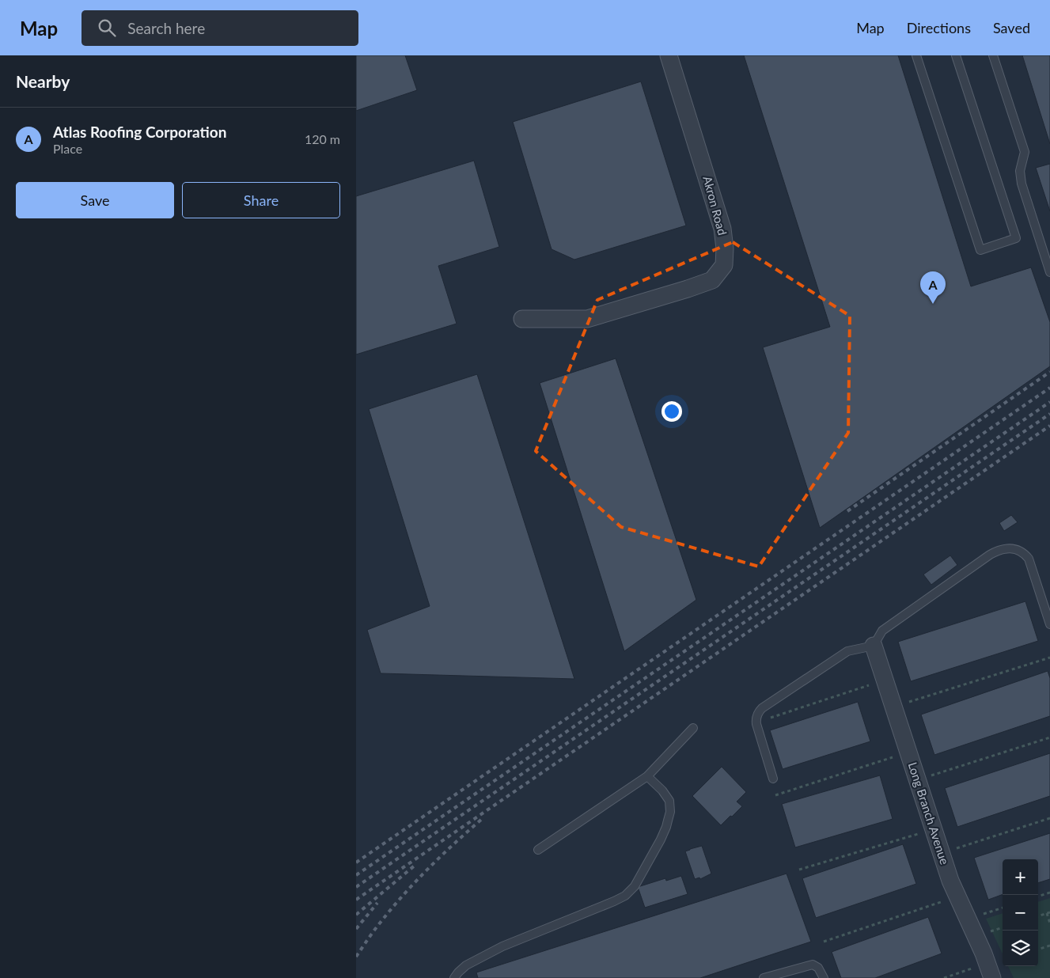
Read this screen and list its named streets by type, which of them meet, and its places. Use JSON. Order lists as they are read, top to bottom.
{
  "streets": {
    "street": ["Akron Road", "Long Branch Avenue"]
  },
  "page": {
    "header": "Map",
    "search": "Search here",
    "nav": ["Map", "Directions", "Saved"],
    "heading": "Nearby",
    "list": [
      {
        "mark": "A",
        "name": "Atlas Roofing Corporation",
        "note": "Place",
        "value": "120 m"
      }
    ],
    "buttons": ["Save", "Share"],
    "pins": "A",
    "map_buttons": ["+", "−"]
  }
}
